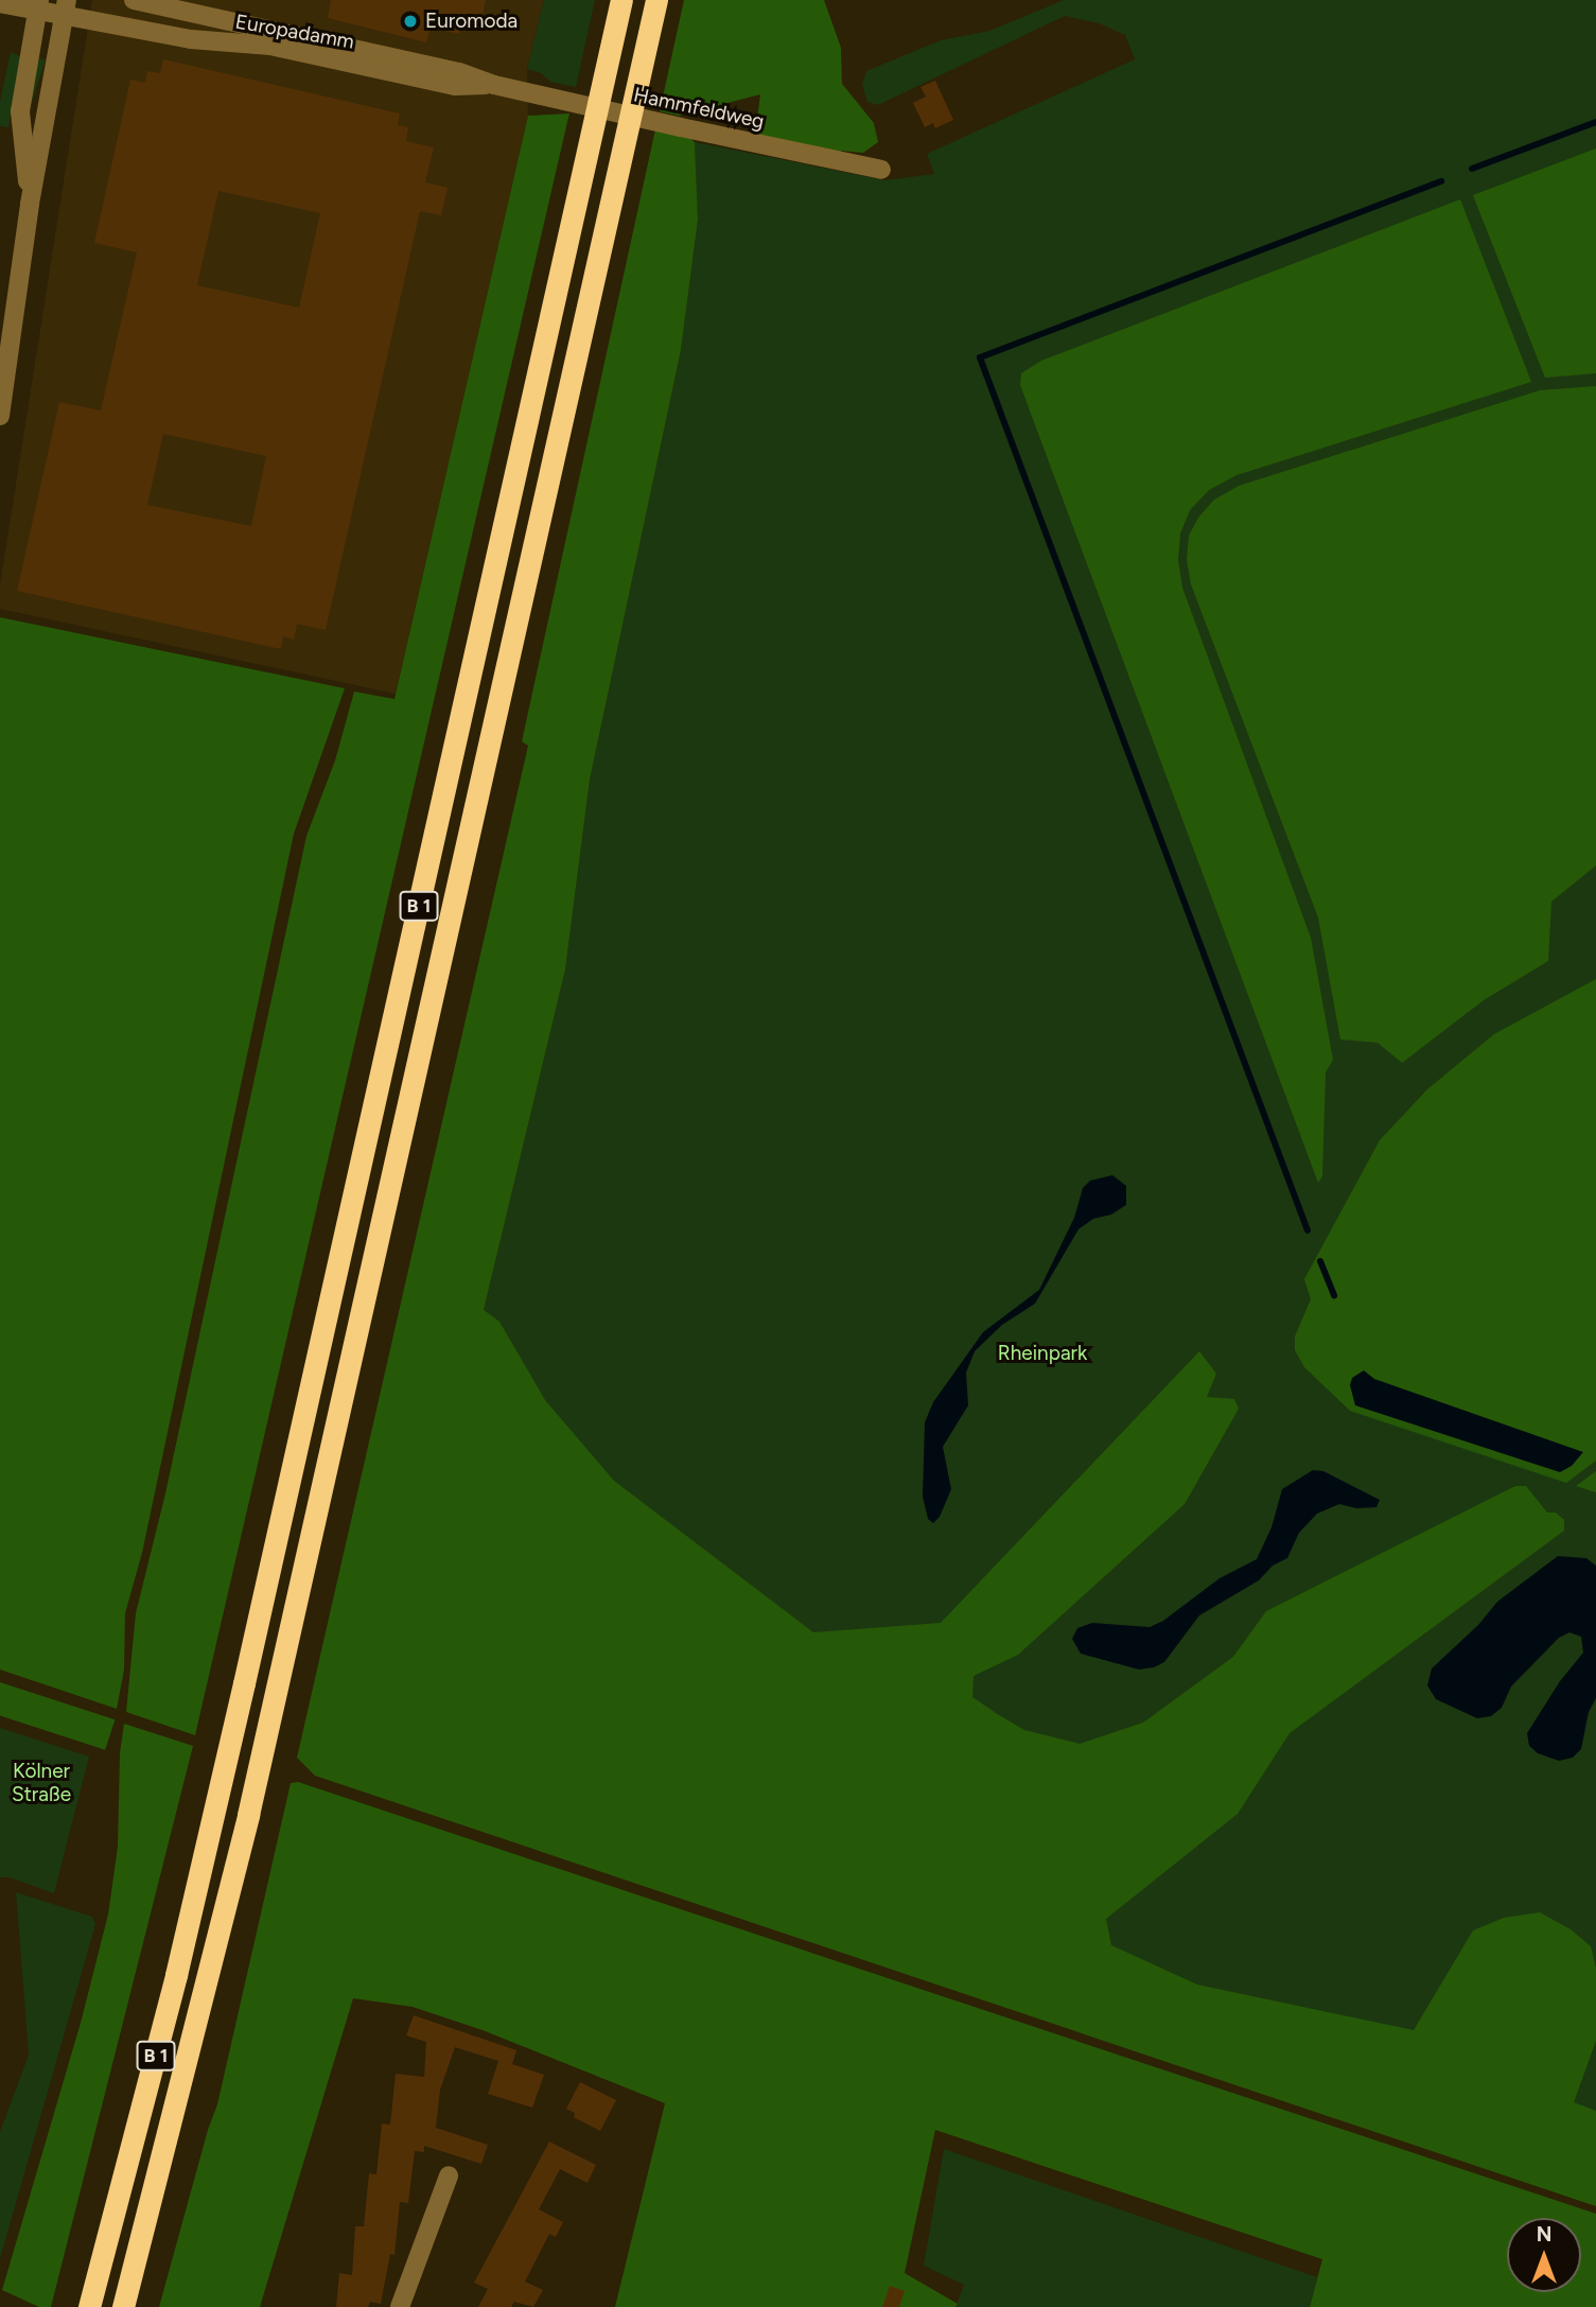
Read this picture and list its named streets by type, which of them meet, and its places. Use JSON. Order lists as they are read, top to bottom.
{
  "streets": {
    "highway": ["B 1"],
    "street": ["Europadamm", "Hammfeldweg"]
  },
  "crossings": [
    ["Europadamm", "Hammfeldweg"]
  ],
  "parks": ["Rheinpark", "Kölner Straße"],
  "places": ["Euromoda"],
  "north": "top"
}
